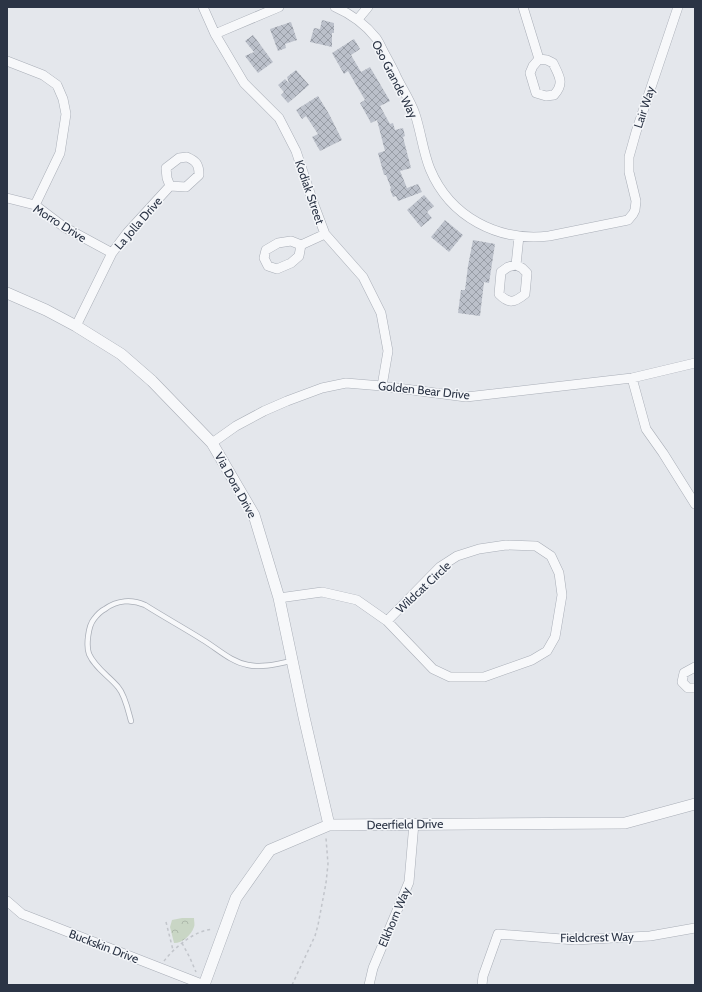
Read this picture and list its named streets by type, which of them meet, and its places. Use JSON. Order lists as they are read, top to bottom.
{
  "streets": {
    "street": [
      "Oso Grande Way",
      "Lair Way",
      "Kodiak Street",
      "Morro Drive",
      "La Jolla Drive",
      "Golden Bear Drive",
      "Via Dora Drive",
      "Wildcat Circle",
      "Deerfield Drive",
      "Elkhorn Way",
      "Fieldcrest Way",
      "Buckskin Drive"
    ]
  },
  "crossings": [
    ["Oso Grande Way", "Lair Way"],
    ["Kodiak Street", "Golden Bear Drive"],
    ["Morro Drive", "La Jolla Drive"],
    ["La Jolla Drive", "Via Dora Drive"],
    ["Golden Bear Drive", "Via Dora Drive"],
    ["Via Dora Drive", "Wildcat Circle"],
    ["Via Dora Drive", "Deerfield Drive"],
    ["Deerfield Drive", "Elkhorn Way"],
    ["Deerfield Drive", "Buckskin Drive"]
  ]
}
